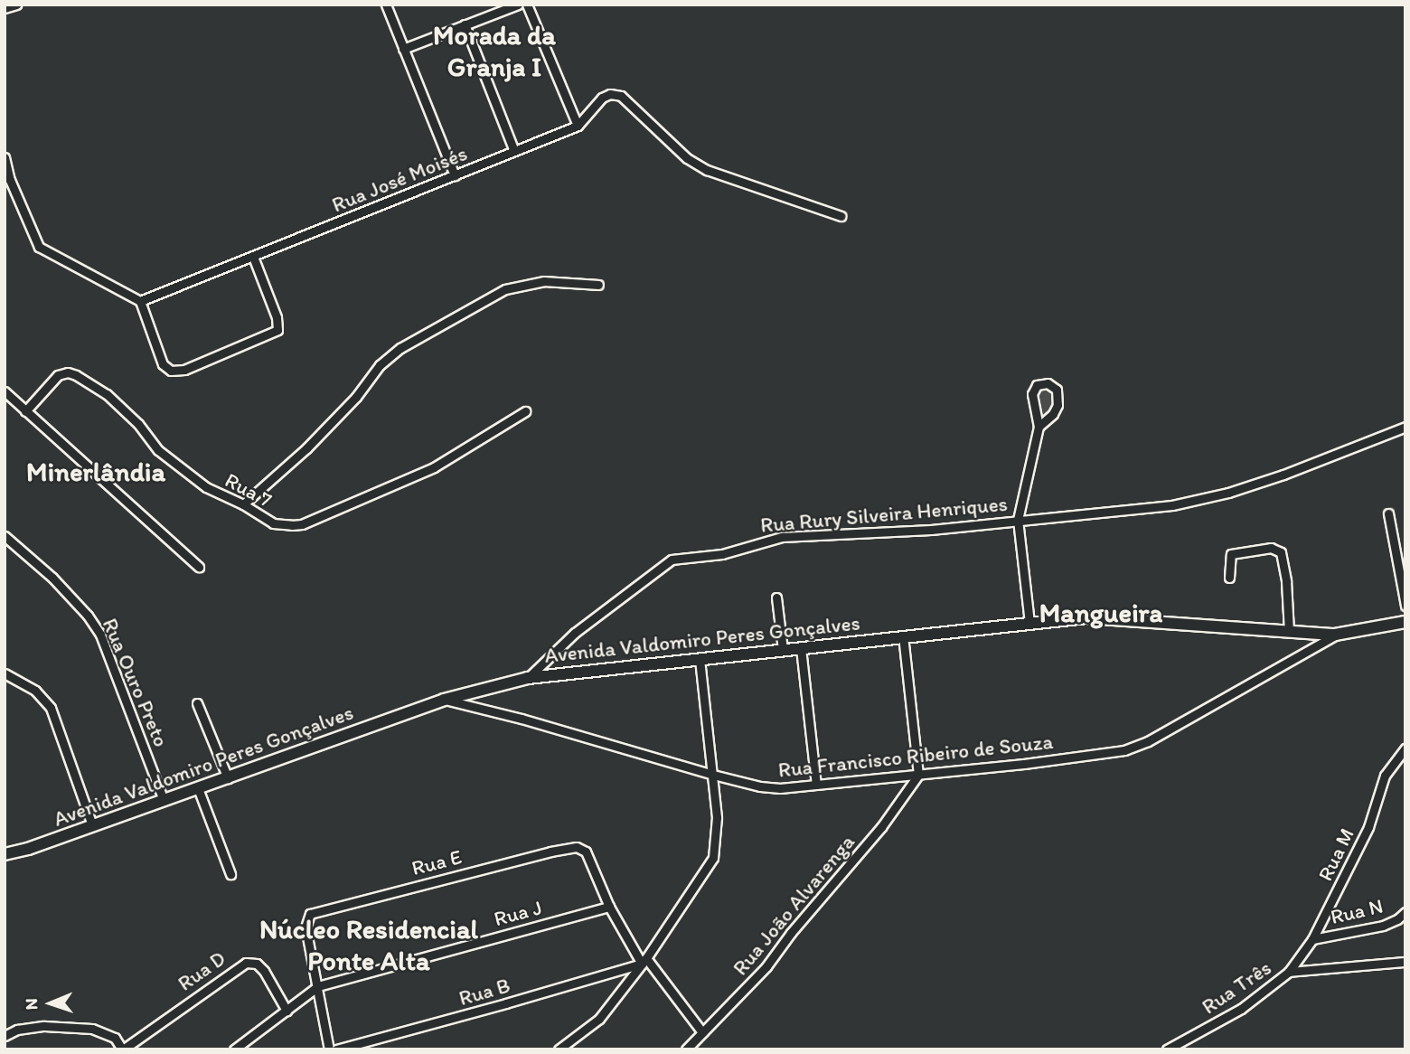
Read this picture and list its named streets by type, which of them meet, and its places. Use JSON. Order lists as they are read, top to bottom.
{
  "streets": {
    "street": [
      "Rua José Moisés",
      "Rua 7",
      "Rua Rury Silveira Henriques",
      "Avenida Valdomiro Peres Gonçalves",
      "Rua Ouro Preto",
      "Rua Francisco Ribeiro de Souza",
      "Rua M",
      "Rua E",
      "Rua João Alvarenga",
      "Rua N",
      "Rua J",
      "Rua D",
      "Rua Três",
      "Rua B"
    ]
  },
  "crossings": [
    ["Rua Rury Silveira Henriques", "Avenida Valdomiro Peres Gonçalves"],
    ["Avenida Valdomiro Peres Gonçalves", "Rua Ouro Preto"],
    ["Avenida Valdomiro Peres Gonçalves", "Rua Francisco Ribeiro de Souza"],
    ["Rua Francisco Ribeiro de Souza", "Rua João Alvarenga"],
    ["Rua M", "Rua N"],
    ["Rua M", "Rua Três"],
    ["Rua E", "Rua João Alvarenga"],
    ["Rua E", "Rua J"],
    ["Rua E", "Rua B"],
    ["Rua J", "Rua D"]
  ],
  "districts": [
    "Morada da Granja I",
    "Minerlândia",
    "Mangueira",
    "Núcleo Residencial Ponte Alta"
  ],
  "north": "left"
}
